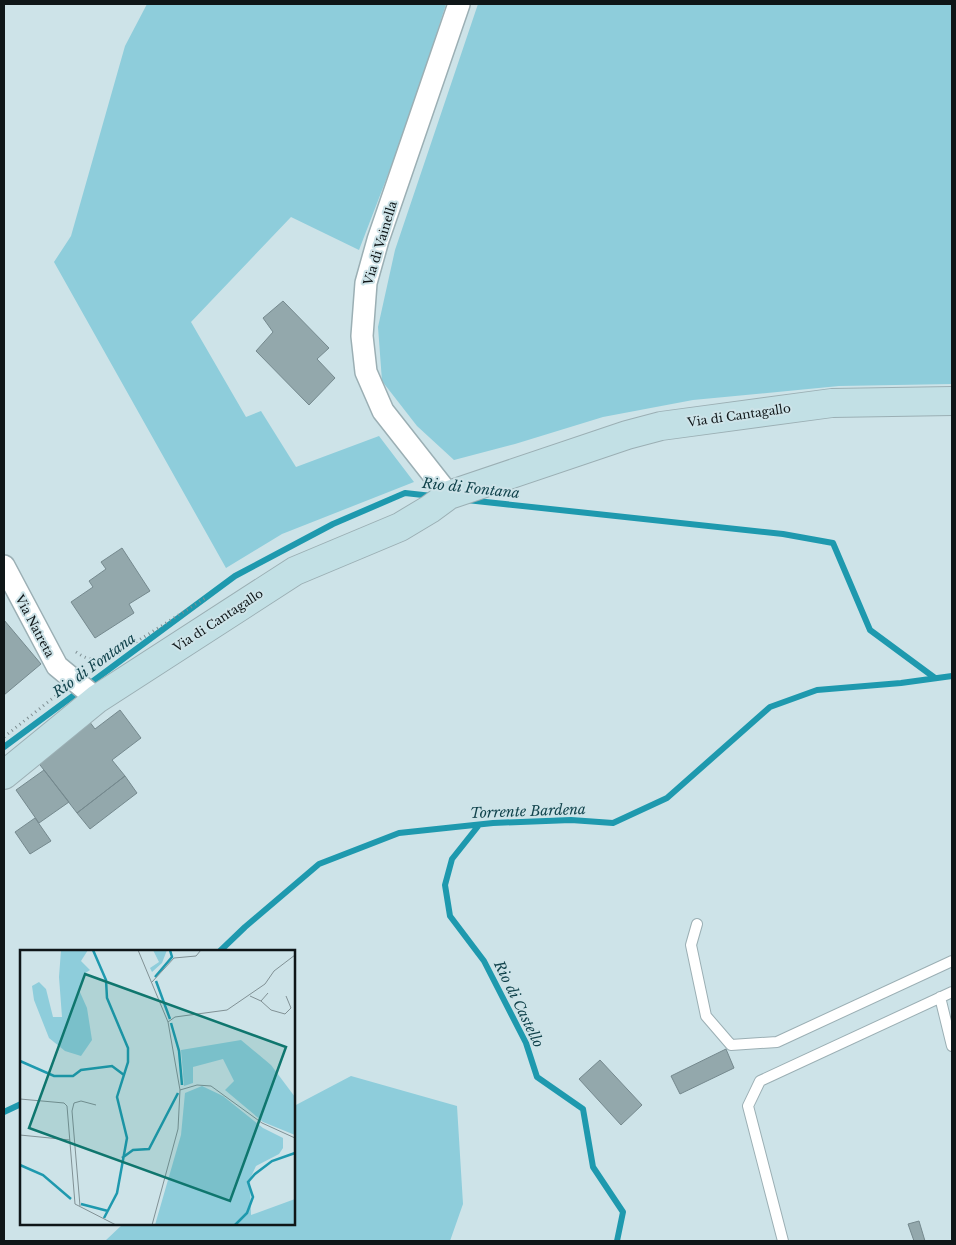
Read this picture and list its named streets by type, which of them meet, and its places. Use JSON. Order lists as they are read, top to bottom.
{
  "streets": {
    "street": ["Via di Vainella", "Via di Cantagallo", "Via Natreta"]
  },
  "crossings": [
    ["Via di Vainella", "Via di Cantagallo"],
    ["Via di Cantagallo", "Via Natreta"]
  ],
  "water": ["Rio di Fontana", "Torrente Bardena", "Rio di Castello"]
}
